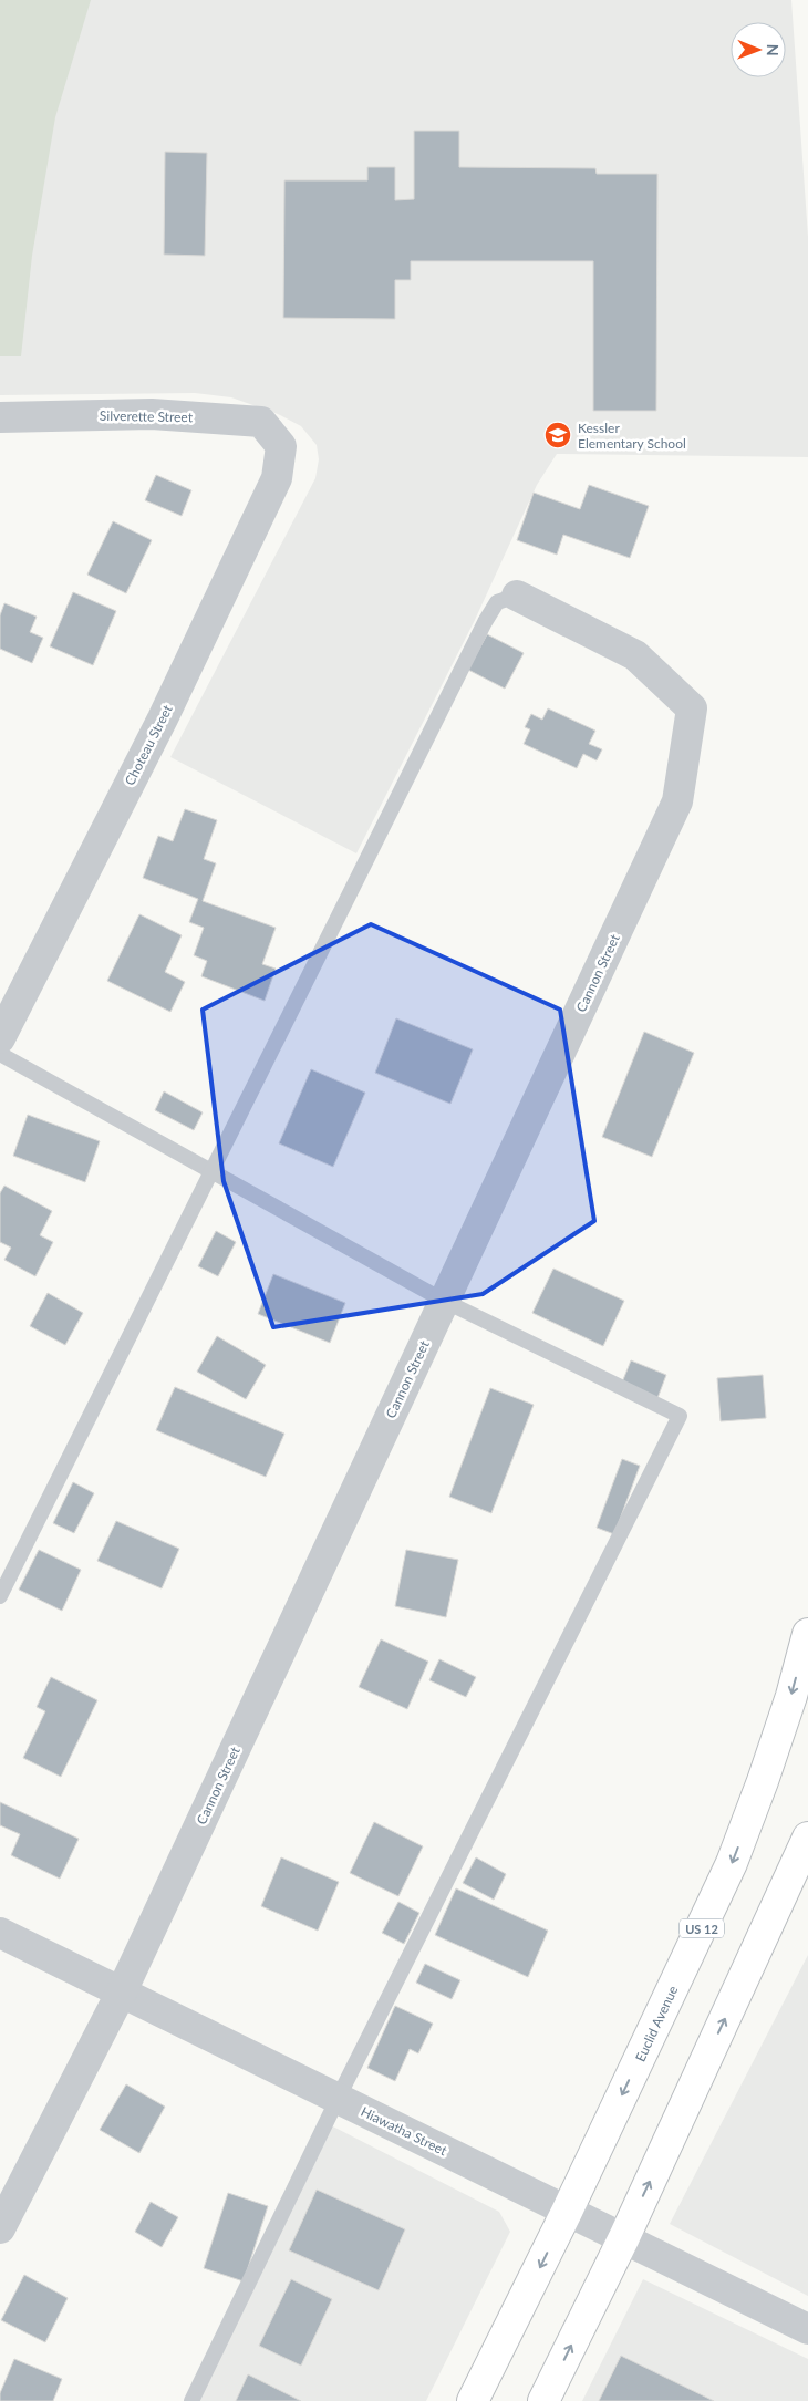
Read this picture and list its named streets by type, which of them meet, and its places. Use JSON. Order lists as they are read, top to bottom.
{
  "streets": {
    "highway": ["US 12", "Euclid Avenue"],
    "street": [
      "Silverette Street",
      "Choteau Street",
      "Cannon Street",
      "Hiawatha Street"
    ]
  },
  "crossings": [
    ["Silverette Street", "Choteau Street"],
    ["Cannon Street", "Hiawatha Street"],
    ["Euclid Avenue", "Hiawatha Street"]
  ],
  "places": {
    "school or university": ["Kessler Elementary School"]
  },
  "north": "right"
}
